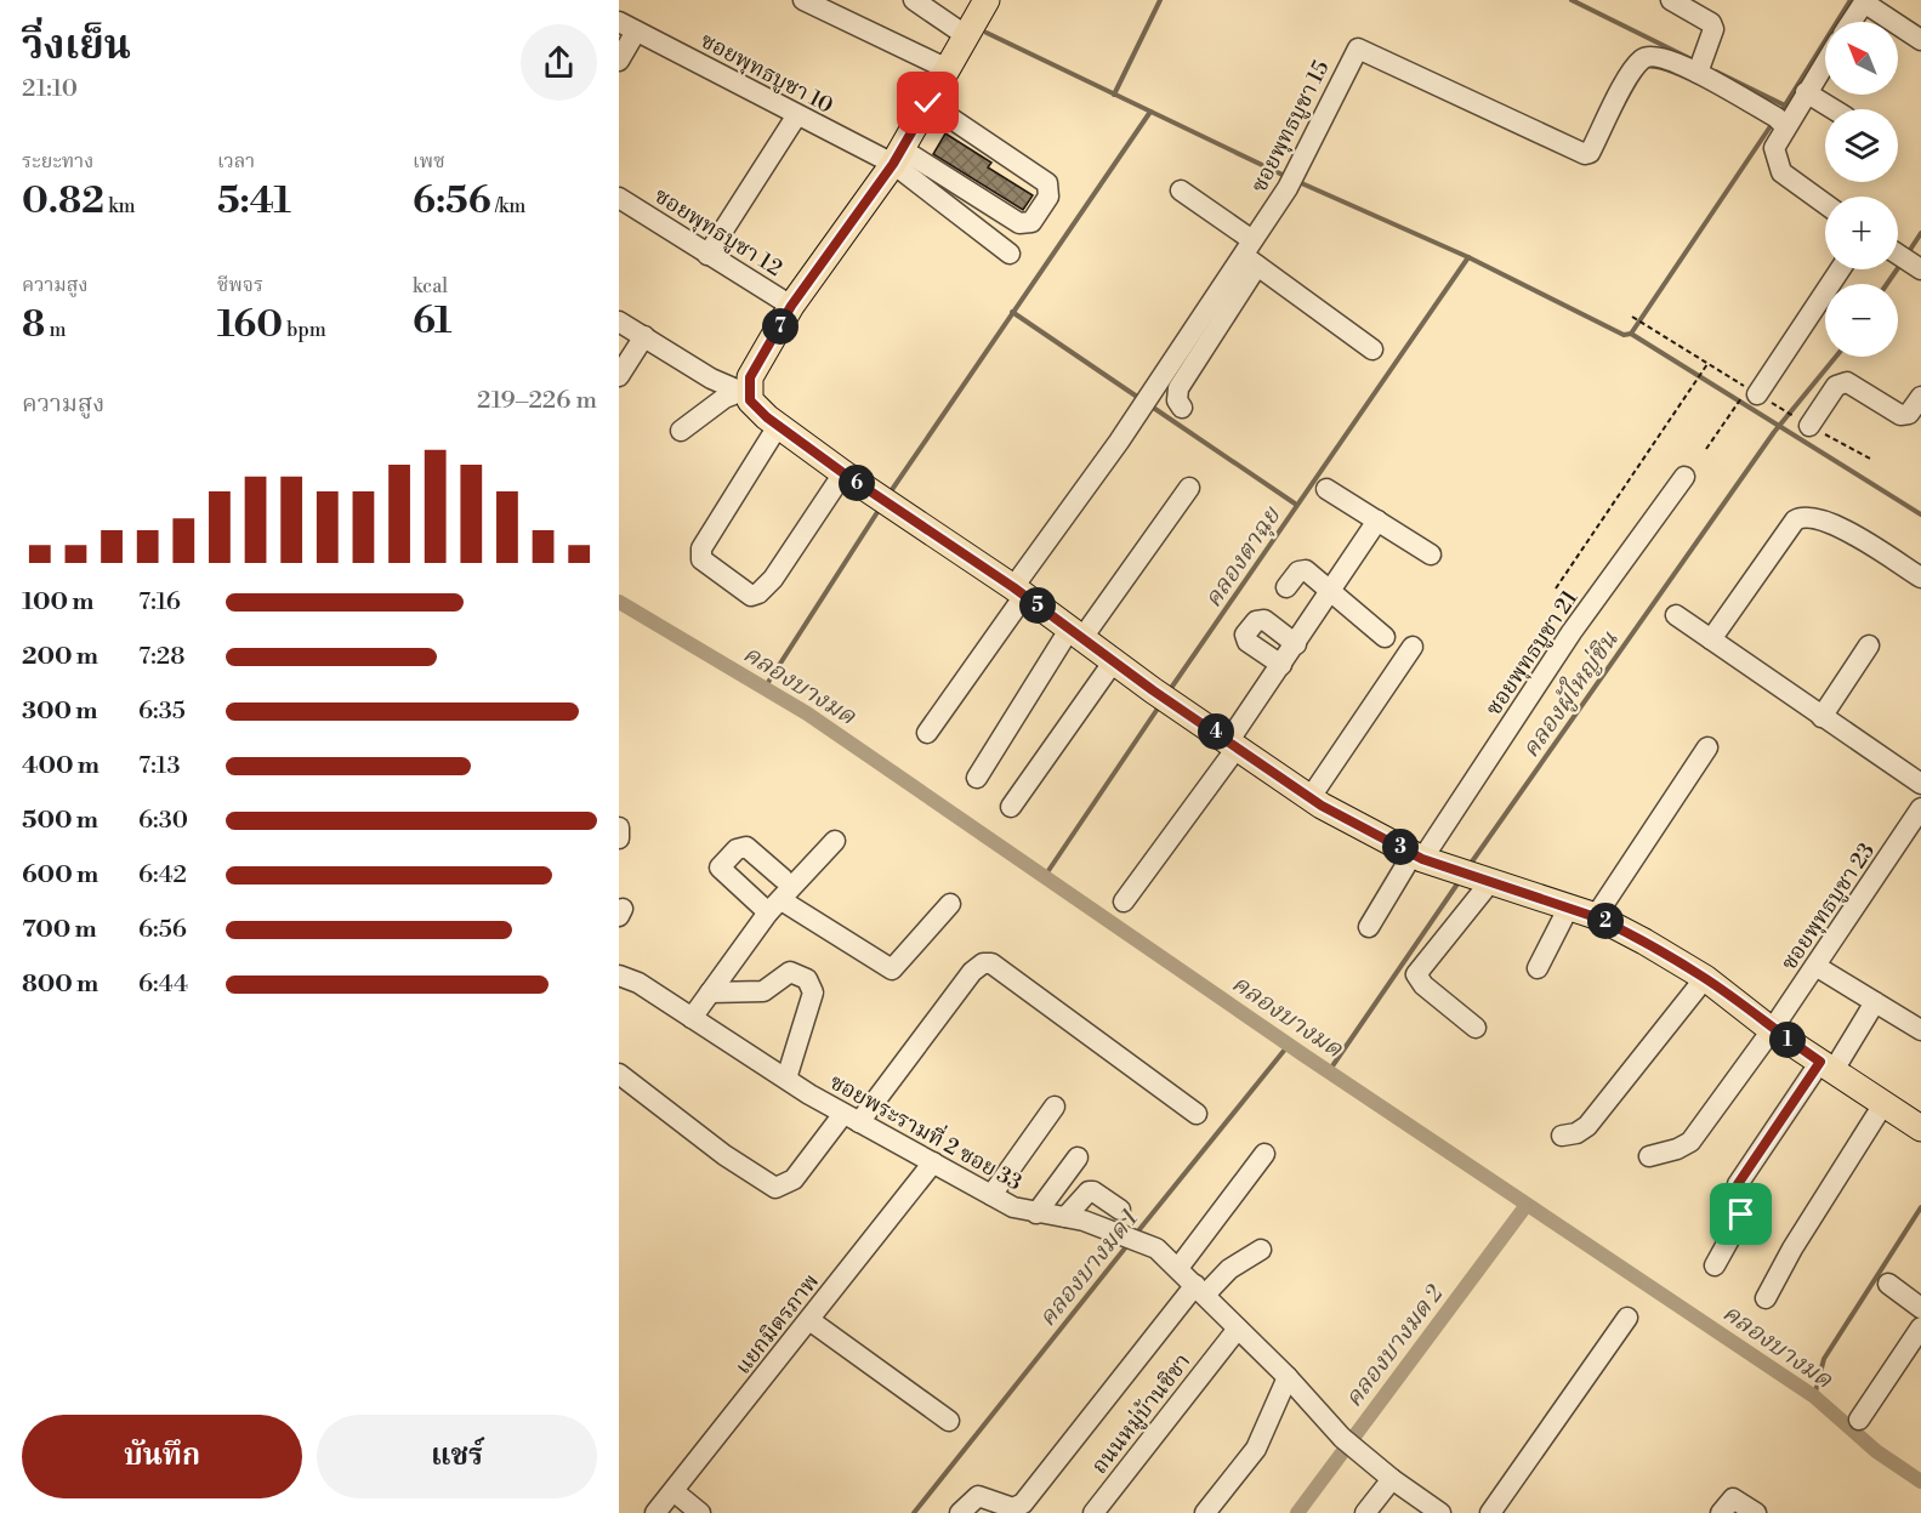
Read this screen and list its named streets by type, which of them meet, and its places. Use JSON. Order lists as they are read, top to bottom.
{
  "streets": {
    "street": [
      "ซอยพุทธบูชา 10",
      "ซอยพุทธบูชา 15",
      "ซอยพุทธบูชา 12",
      "ซอยพุทธบูชา 21",
      "ซอยพุทธบูชา 23",
      "ซอยพระรามที่ 2 ซอย 33",
      "แยกมิตรภาพ",
      "ถนนหมู่บ้านชิชา"
    ]
  },
  "crossings": [
    ["ซอยพระรามที่ 2 ซอย 33", "แยกมิตรภาพ"],
    ["ซอยพระรามที่ 2 ซอย 33", "ถนนหมู่บ้านชิชา"]
  ],
  "water": [
    "คลองตาฉุย",
    "คลองบางมด",
    "คลองผู้ใหญ่ชิน",
    "คลองบางมด 1",
    "คลองบางมด 2"
  ],
  "north": "top left",
  "page": {
    "heading": ["วิ่งเย็น", "21:10"],
    "map_buttons": ["+", "−"],
    "stats": [
      ["ระยะทาง", "0.82 km"],
      ["เวลา", "5:41"],
      ["เพซ", "6:56 /km"],
      ["ความสูง", "8 m"],
      ["ชีพจร", "160 bpm"],
      ["kcal", "61"]
    ],
    "pins": [
      "7",
      "6",
      "5",
      "4",
      "3",
      "2",
      "1"
    ],
    "chart": ["ความสูง", "219–226 m"],
    "list": [
      {
        "name": "100 m",
        "note": "7:16"
      },
      {
        "name": "200 m",
        "note": "7:28"
      },
      {
        "name": "300 m",
        "note": "6:35"
      },
      {
        "name": "400 m",
        "note": "7:13"
      },
      {
        "name": "500 m",
        "note": "6:30"
      },
      {
        "name": "600 m",
        "note": "6:42"
      },
      {
        "name": "700 m",
        "note": "6:56"
      },
      {
        "name": "800 m",
        "note": "6:44"
      }
    ],
    "buttons": ["บันทึก", "แชร์"]
  }
}
